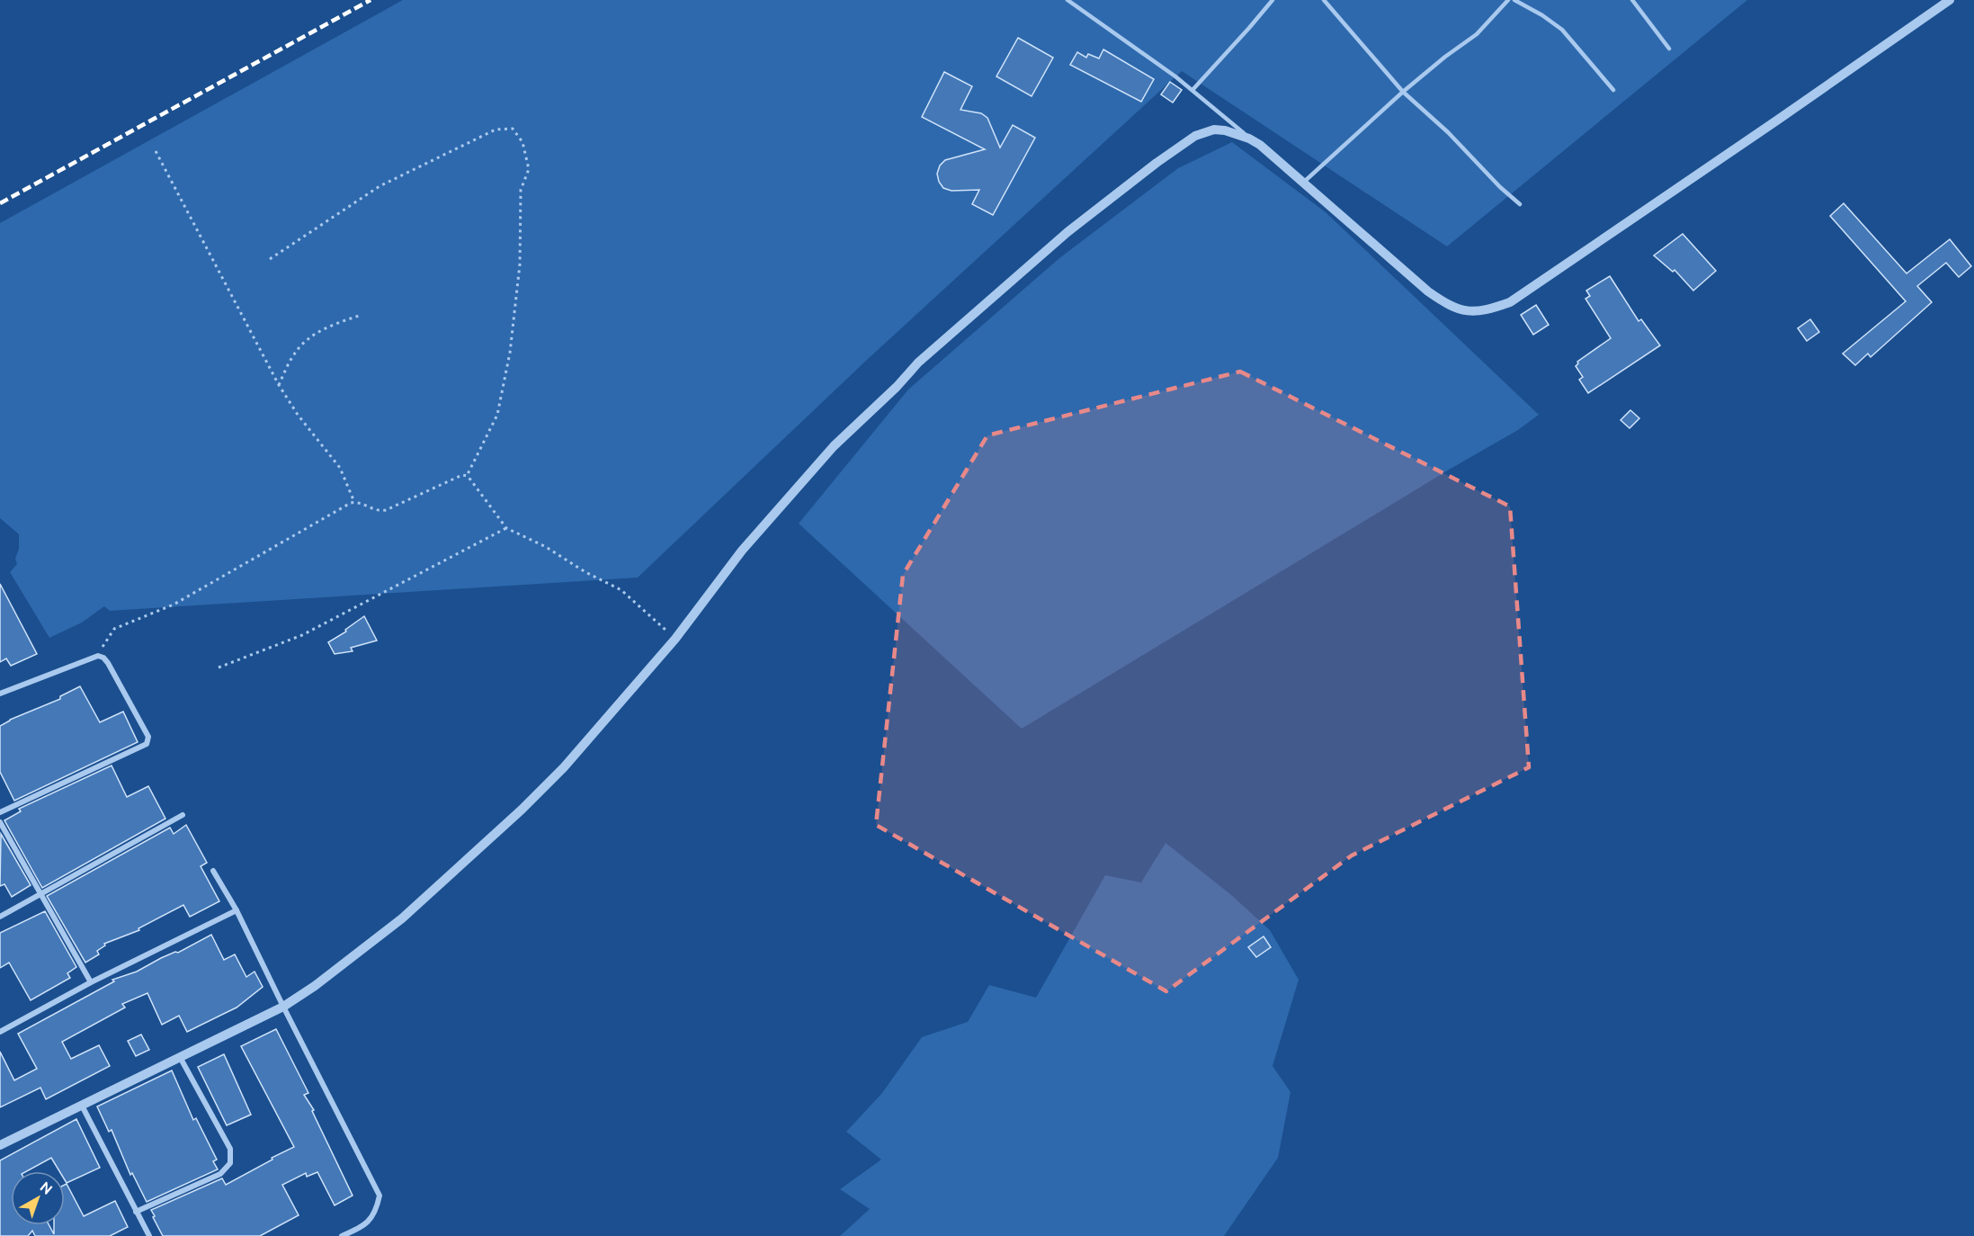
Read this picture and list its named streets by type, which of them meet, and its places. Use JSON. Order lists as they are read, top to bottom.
{
  "north": "top right"
}
